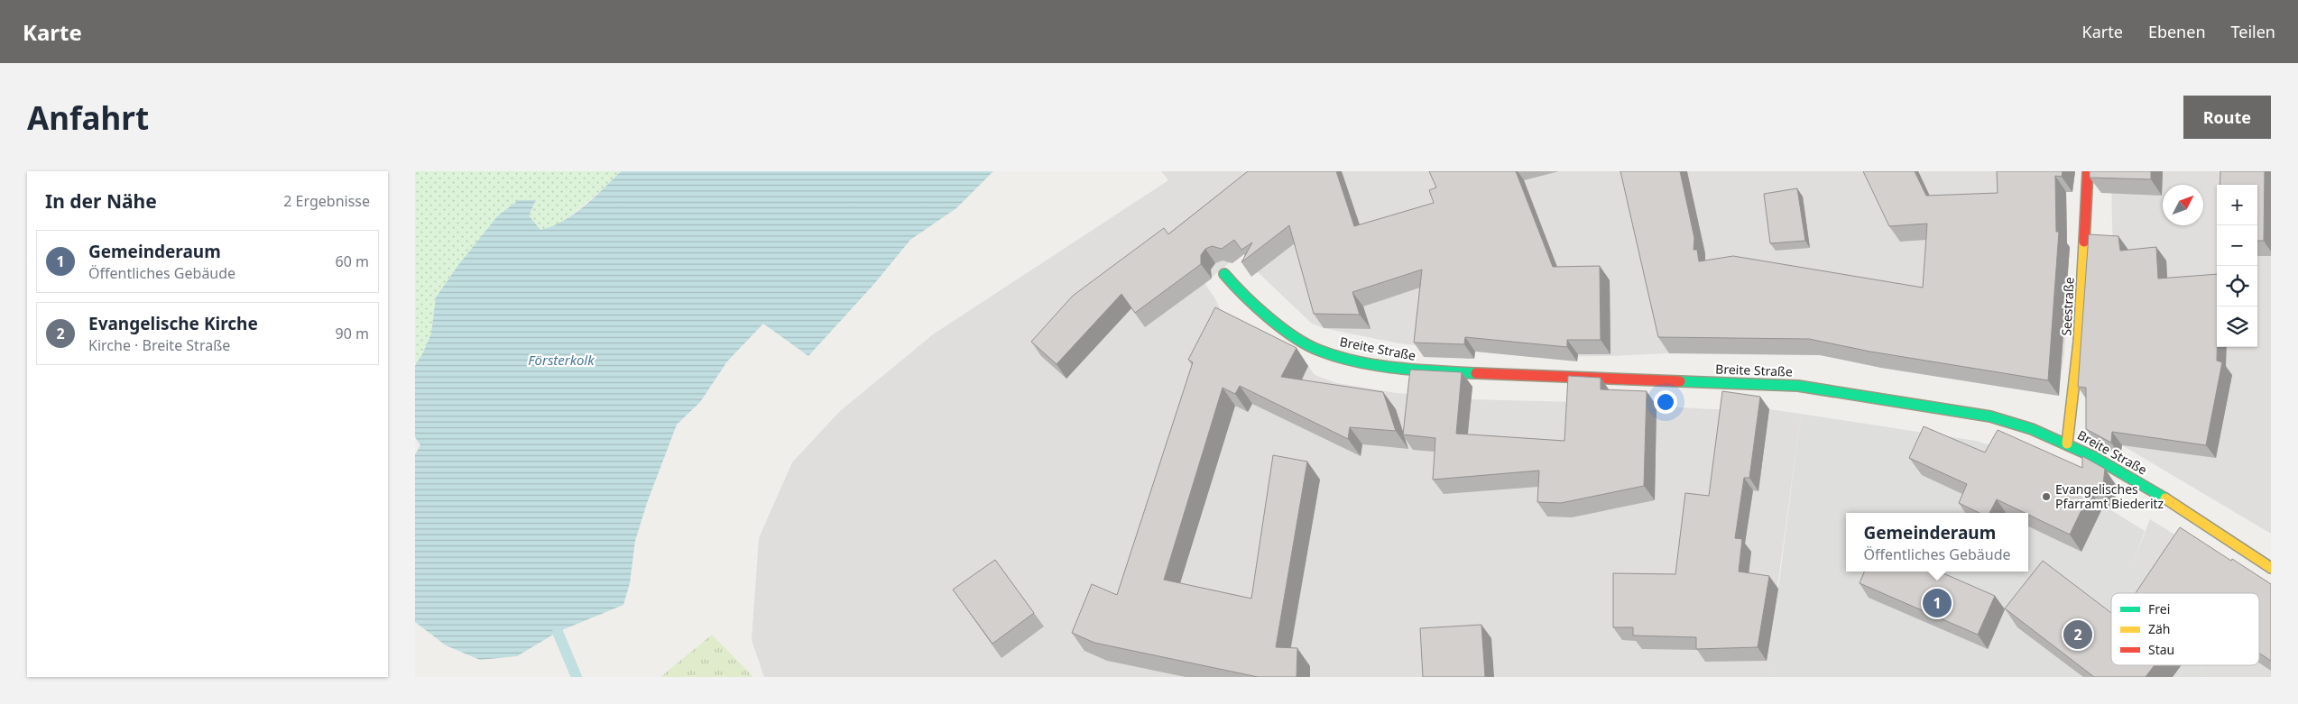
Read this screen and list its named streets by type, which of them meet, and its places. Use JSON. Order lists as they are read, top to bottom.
{
  "streets": {
    "street": ["Seestraße", "Breite Straße"]
  },
  "crossings": [
    ["Seestraße", "Breite Straße"]
  ],
  "water": ["Försterkolk"],
  "places": ["Evangelisches Pfarramt Biederitz"],
  "legend": ["Frei", "Zäh", "Stau"],
  "north": "top right",
  "page": {
    "header": "Karte",
    "nav": ["Karte", "Ebenen", "Teilen"],
    "buttons": "Route",
    "title": "Anfahrt",
    "heading": ["In der Nähe", "2 Ergebnisse"],
    "map_buttons": ["+", "−"],
    "list": [
      {
        "mark": "1",
        "name": "Gemeinderaum",
        "note": "Öffentliches Gebäude",
        "value": "60 m"
      },
      {
        "mark": "2",
        "name": "Evangelische Kirche",
        "note": "Kirche · Breite Straße",
        "value": "90 m"
      }
    ],
    "popup": ["Gemeinderaum", "Öffentliches Gebäude"],
    "pins": ["1", "2"]
  }
}
